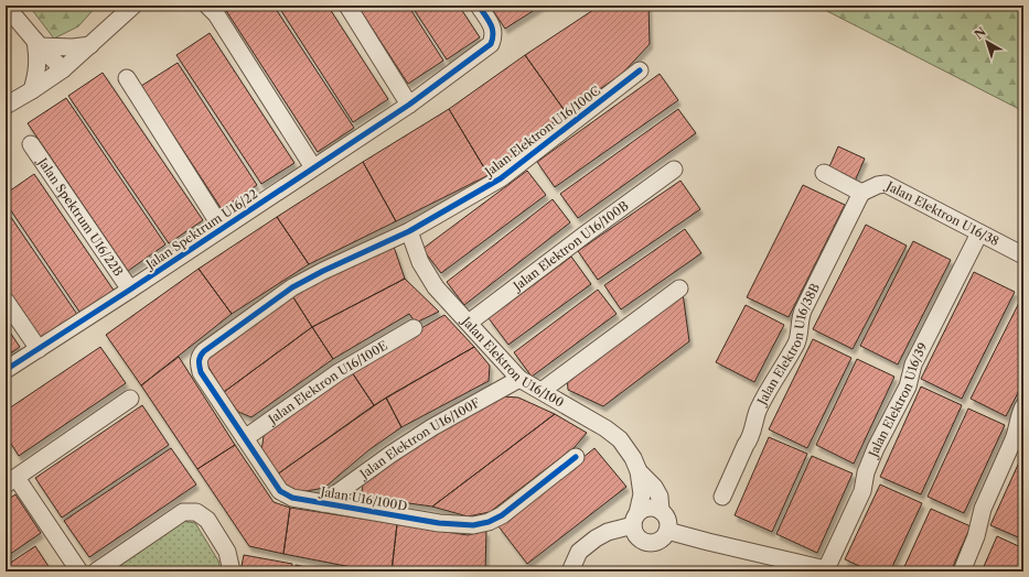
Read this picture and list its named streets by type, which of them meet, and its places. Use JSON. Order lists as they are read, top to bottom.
{
  "streets": {
    "street": [
      "Jalan Elektron U16/100C",
      "Jalan Elektron U16/38",
      "Jalan Spektrum U16/22B",
      "Jalan Spektrum U16/22",
      "Jalan Elektron U16/100B",
      "Jalan Elektron U16/38B",
      "Jalan Elektron U16/100",
      "Jalan Elektron U16/100E",
      "Jalan Elektron U16/39",
      "Jalan Elektron U16/100F",
      "Jalan U16/100D"
    ]
  },
  "crossings": [
    ["Jalan Elektron U16/100C", "Jalan Elektron U16/100"],
    ["Jalan Elektron U16/100C", "Jalan U16/100D"],
    ["Jalan Elektron U16/38", "Jalan Elektron U16/38B"],
    ["Jalan Elektron U16/38", "Jalan Elektron U16/39"],
    ["Jalan Spektrum U16/22B", "Jalan Spektrum U16/22"],
    ["Jalan Elektron U16/100B", "Jalan Elektron U16/100"],
    ["Jalan Elektron U16/100", "Jalan Elektron U16/100F"],
    ["Jalan Elektron U16/100E", "Jalan U16/100D"],
    ["Jalan Elektron U16/100F", "Jalan U16/100D"]
  ],
  "north": "top left"
}
